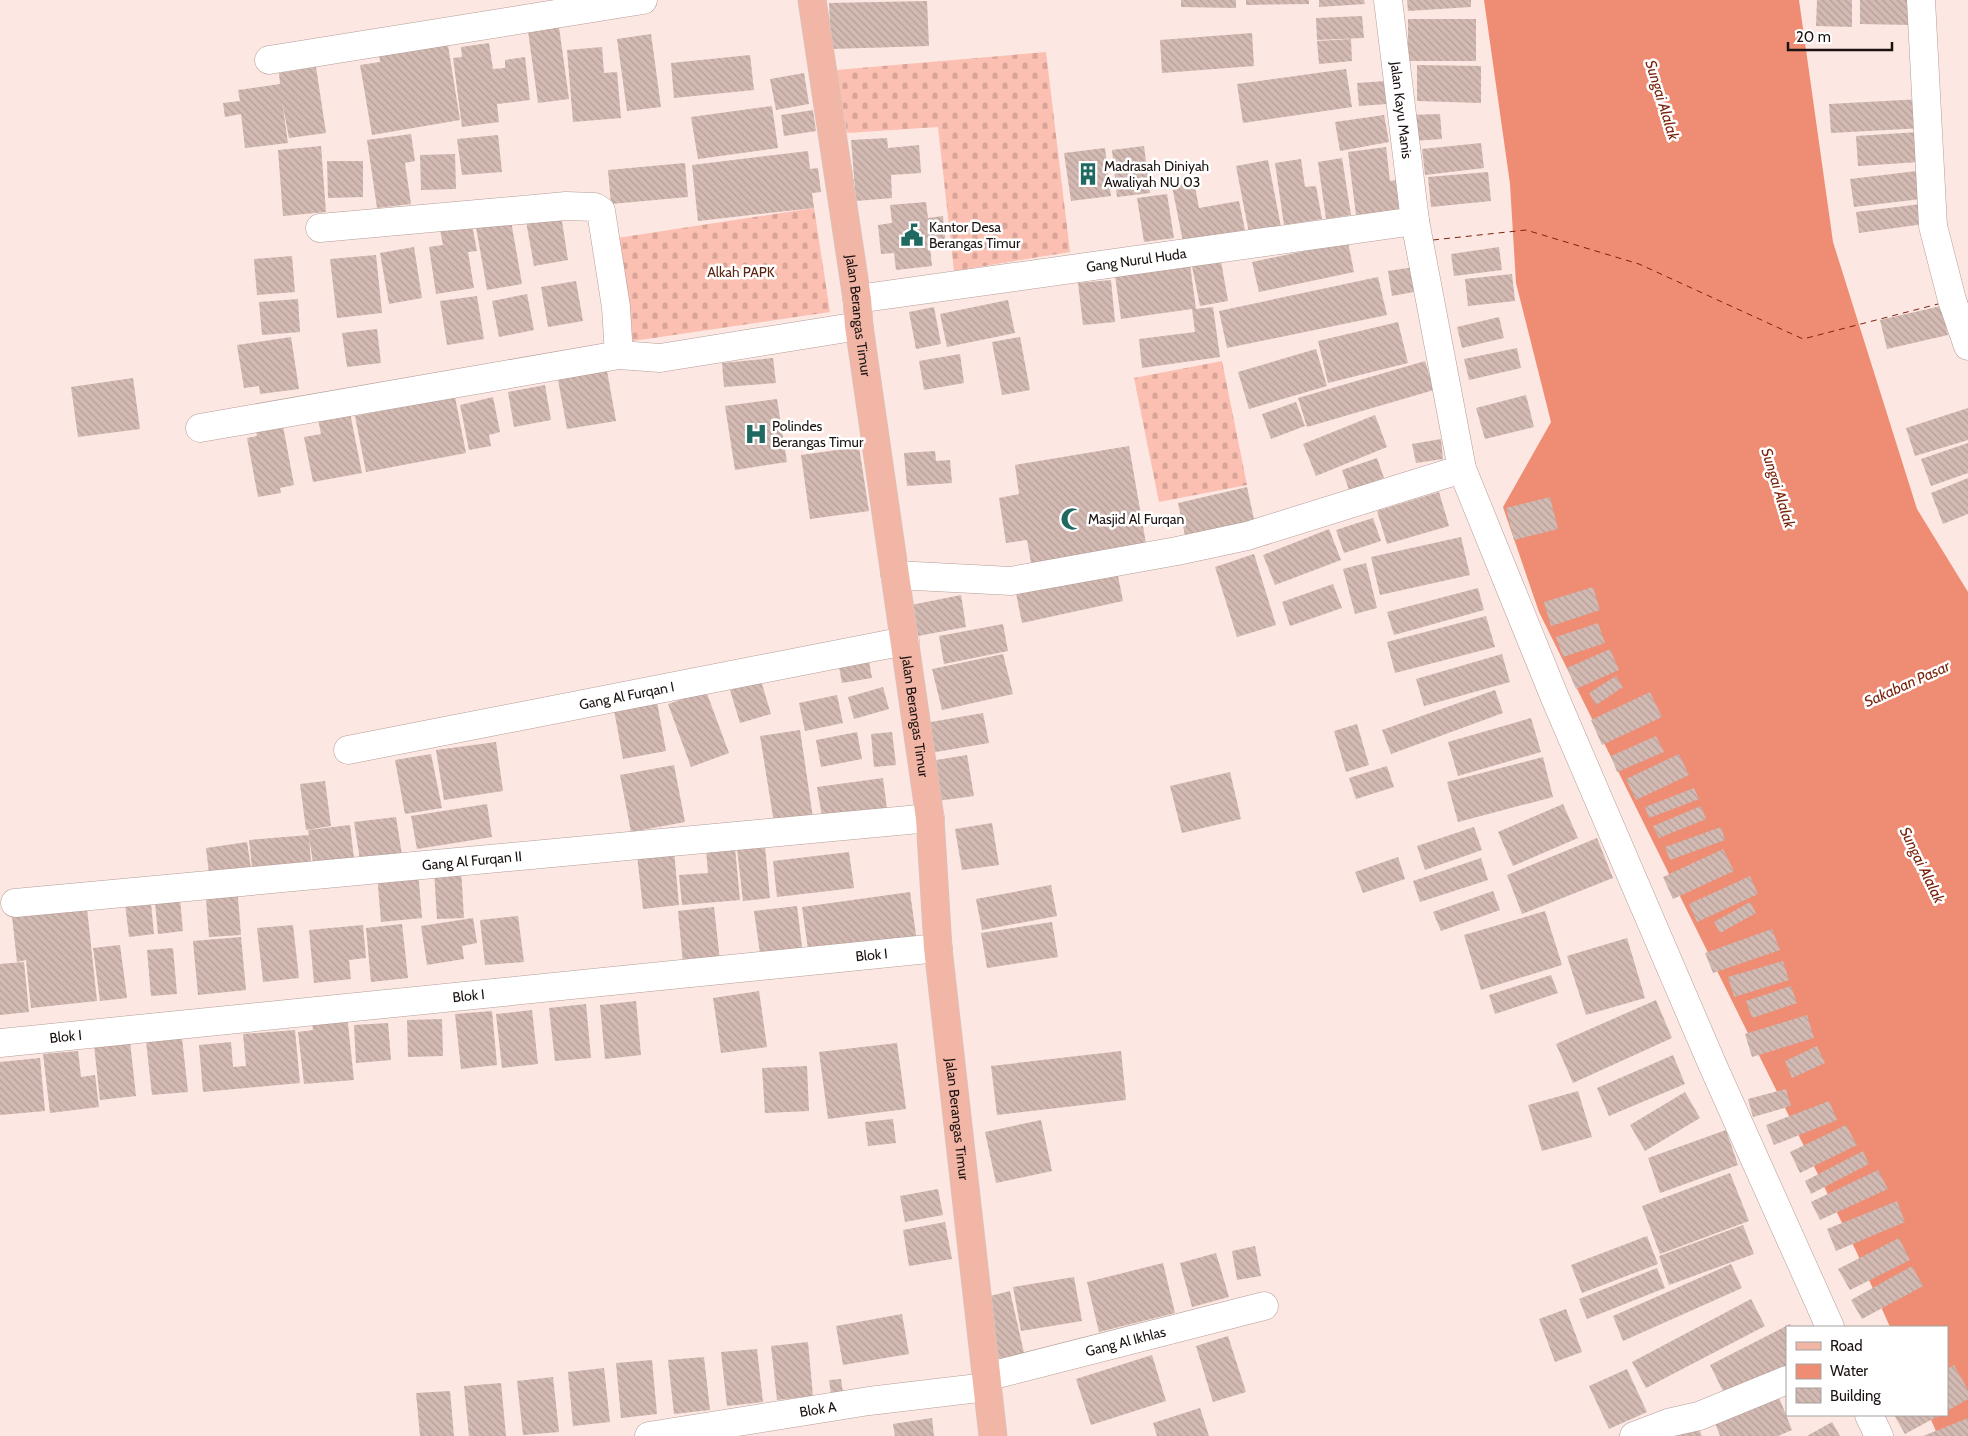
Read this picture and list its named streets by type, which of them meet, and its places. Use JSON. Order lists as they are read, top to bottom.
{
  "streets": {
    "main road": ["Jalan Berangas Timur"],
    "street": [
      "Jalan Kayu Manis",
      "Gang Nurul Huda",
      "Gang Al Furqan I",
      "Gang Al Furqan II",
      "Blok I",
      "Gang Al Ikhlas",
      "Blok A"
    ]
  },
  "crossings": [
    ["Jalan Kayu Manis", "Gang Nurul Huda"],
    ["Gang Nurul Huda", "Jalan Berangas Timur"],
    ["Jalan Berangas Timur", "Gang Al Furqan I"],
    ["Jalan Berangas Timur", "Gang Al Furqan II"],
    ["Jalan Berangas Timur", "Blok I"],
    ["Jalan Berangas Timur", "Gang Al Ikhlas"],
    ["Jalan Berangas Timur", "Blok A"],
    ["Gang Al Ikhlas", "Blok A"]
  ],
  "water": ["Sungai Alalak", "Sakaban Pasar"],
  "parks": ["Alkah PAPK"],
  "places": {
    "building": ["Madrasah Diniyah Awaliyah NU 03"],
    "public building": ["Kantor Desa Berangas Timur"],
    "hospital": ["Polindes Berangas Timur"],
    "mosque": ["Masjid Al Furqan"]
  },
  "legend": ["Road", "Water", "Building"],
  "scale_bar": "20 m"
}
